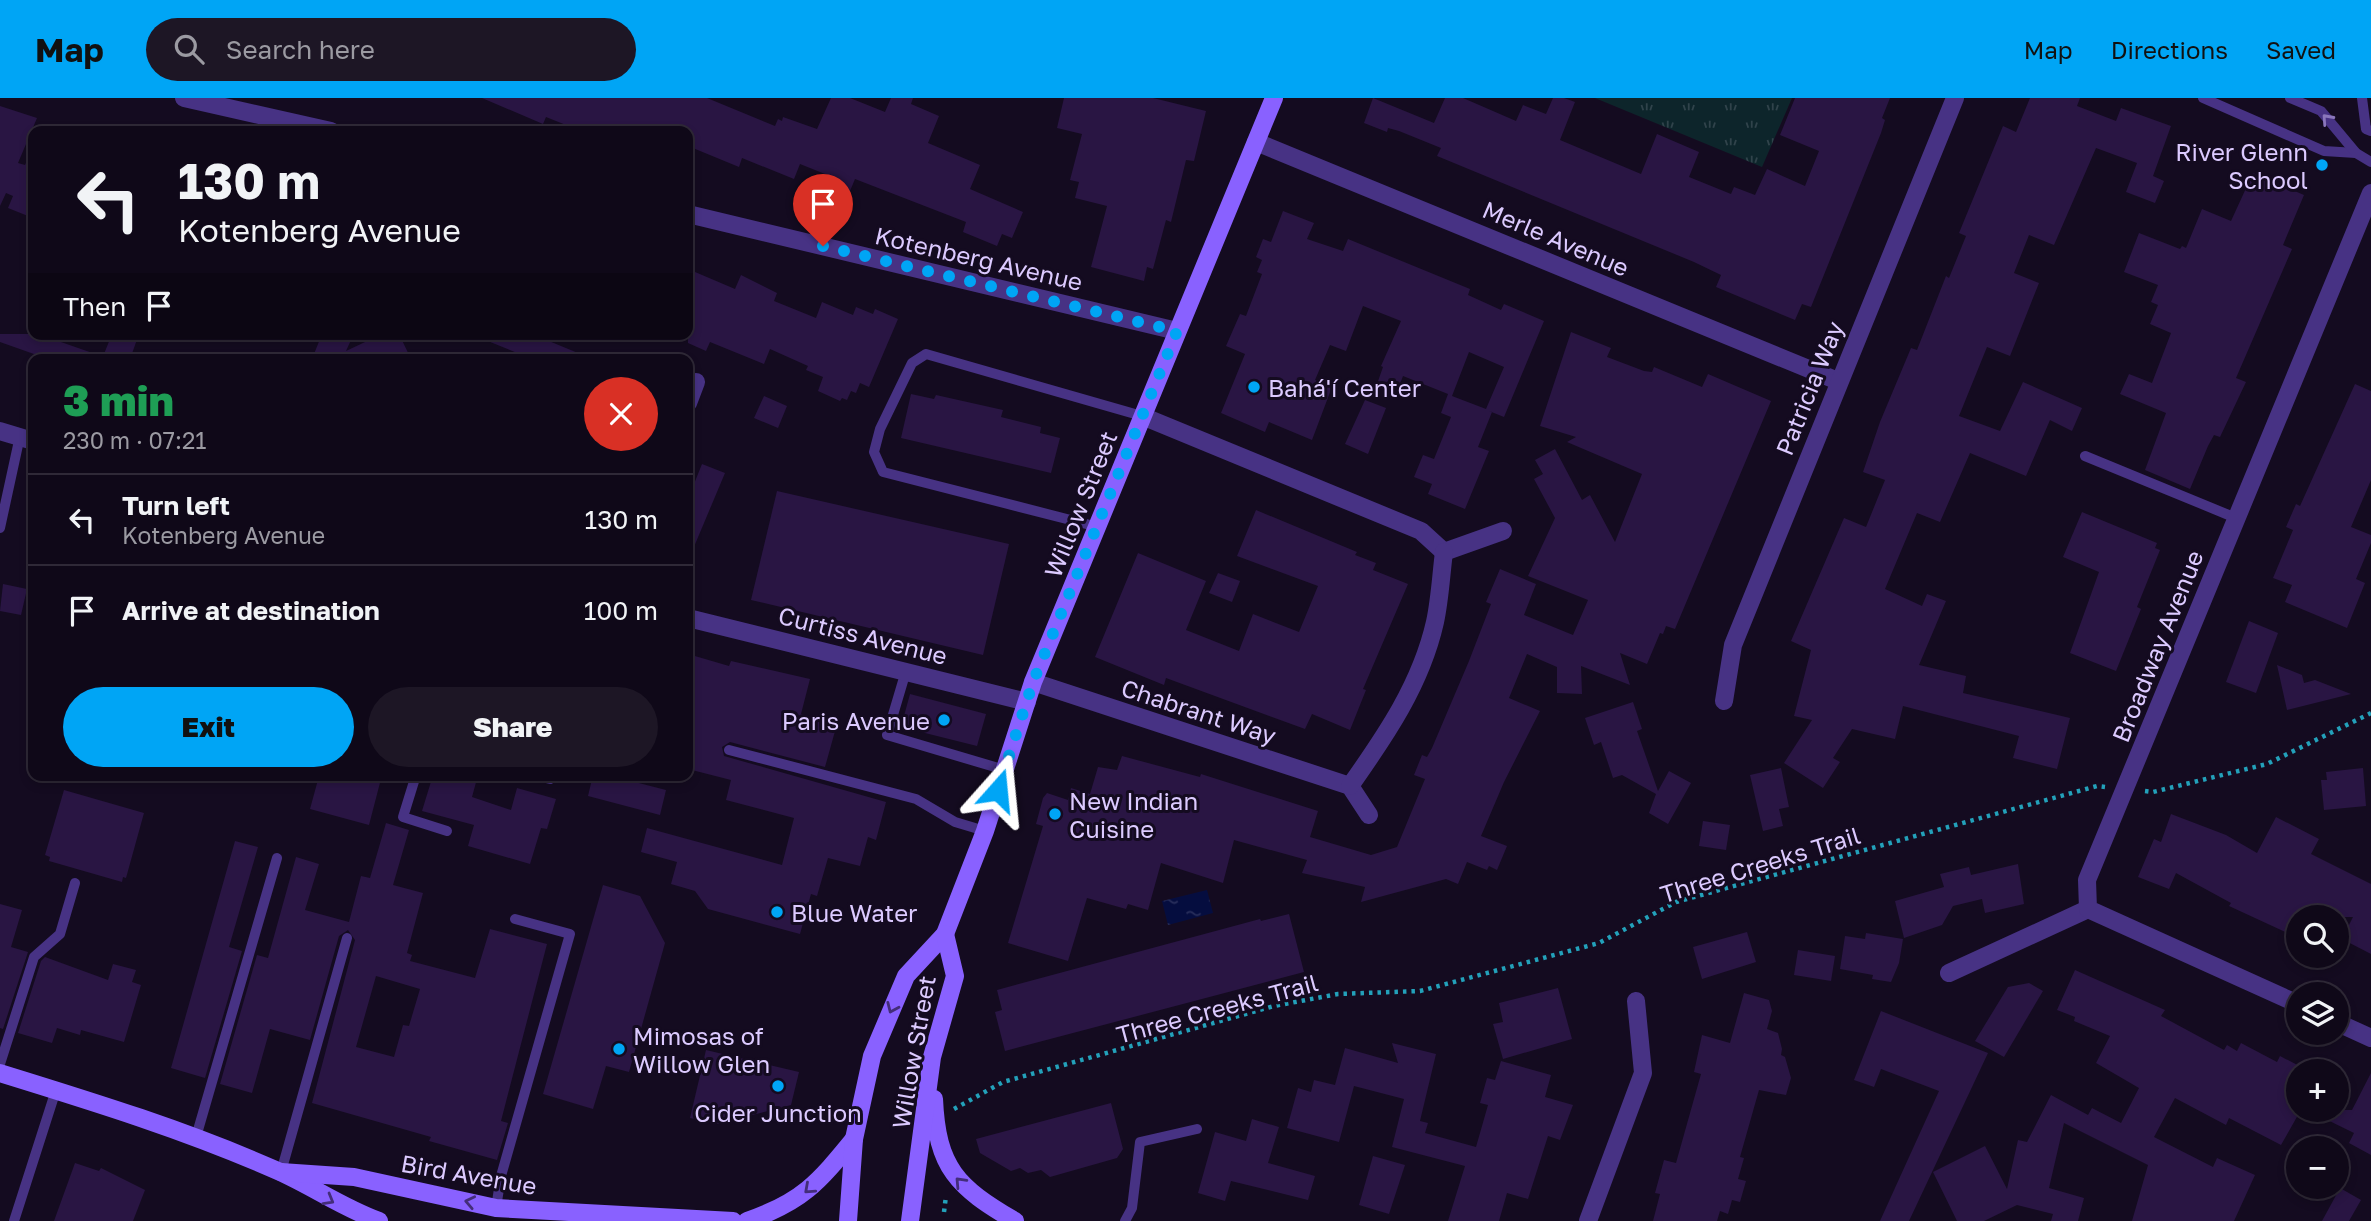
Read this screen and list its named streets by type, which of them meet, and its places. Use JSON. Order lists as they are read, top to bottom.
{
  "streets": {
    "main road": ["Willow Street", "Bird Avenue"],
    "street": [
      "Merle Avenue",
      "Kotenberg Avenue",
      "Patricia Way",
      "Curtiss Avenue",
      "Broadway Avenue",
      "Chabrant Way"
    ],
    "path": ["Three Creeks Trail"]
  },
  "crossings": [
    ["Merle Avenue", "Patricia Way"],
    ["Merle Avenue", "Willow Street"],
    ["Kotenberg Avenue", "Willow Street"],
    ["Willow Street", "Curtiss Avenue"],
    ["Willow Street", "Chabrant Way"]
  ],
  "places": [
    "River Glenn School",
    "Bahá'í Center",
    "Paris Avenue",
    "New Indian Cuisine",
    "Blue Water",
    "Mimosas of Willow Glen",
    "Cider Junction"
  ],
  "page": {
    "header": "Map",
    "search": "Search here",
    "nav": ["Map", "Directions", "Saved"],
    "turn": ["130 m", "Kotenberg Avenue"],
    "then": "Then",
    "heading": ["3 min", "230 m · 07:21"],
    "list": [
      {
        "name": "Turn left",
        "note": "Kotenberg Avenue",
        "value": "130 m"
      },
      {
        "name": "Arrive at destination",
        "value": "100 m"
      }
    ],
    "buttons": ["Exit", "Share"],
    "map_buttons": ["+", "−"]
  }
}
